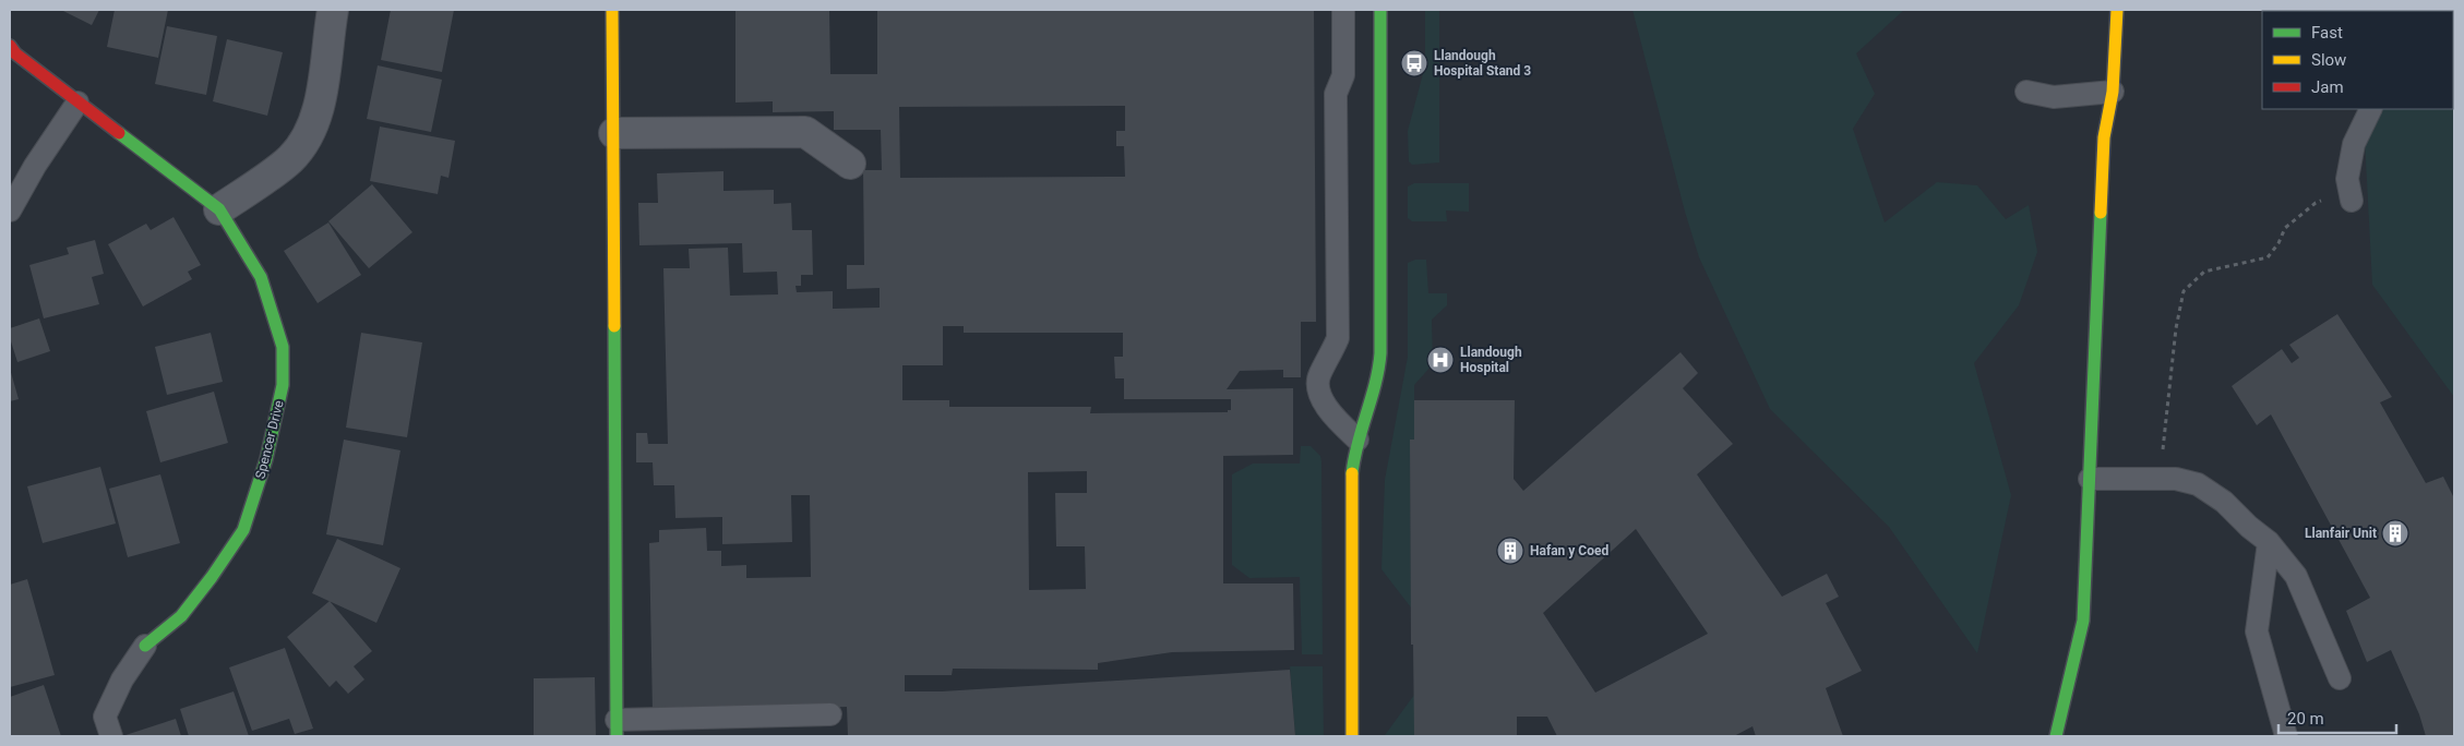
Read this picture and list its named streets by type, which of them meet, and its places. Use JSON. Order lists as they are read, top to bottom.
{
  "streets": {
    "street": ["Spencer Drive"]
  },
  "places": {
    "bus stop": ["Llandough Hospital Stand 3"],
    "hospital": ["Llandough Hospital"],
    "building": ["Llanfair Unit", "Hafan y Coed"]
  },
  "legend": ["Fast", "Slow", "Jam"],
  "scale_bar": "20 m"
}
